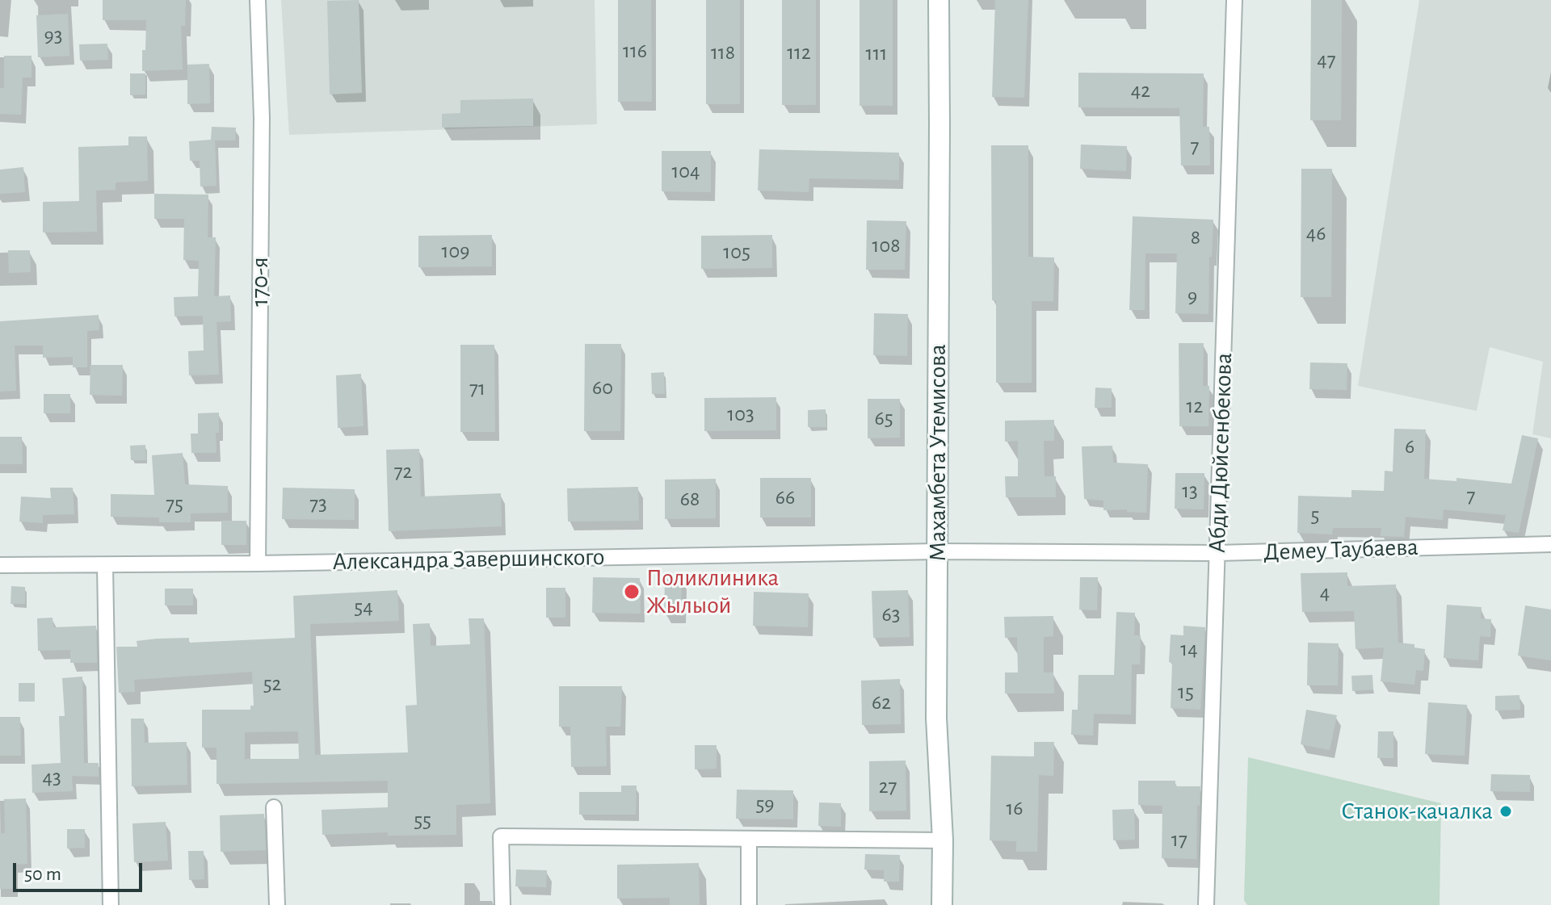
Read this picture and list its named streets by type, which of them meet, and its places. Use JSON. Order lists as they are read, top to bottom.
{
  "streets": {
    "street": [
      "170-я",
      "Махамбета Утемисова",
      "Абди Дюйсенбекова",
      "Демеу Таубаева",
      "Александра Завершинского"
    ]
  },
  "crossings": [
    ["170-я", "Александра Завершинского"],
    ["Махамбета Утемисова", "Демеу Таубаева"],
    ["Махамбета Утемисова", "Александра Завершинского"],
    ["Абди Дюйсенбекова", "Демеу Таубаева"],
    ["Демеу Таубаева", "Александра Завершинского"]
  ],
  "places": ["Поликлиника Жылыой", "Станок-качалка"],
  "house_numbers": [
    "93",
    "116",
    "118",
    "112",
    "111",
    "47",
    "42",
    "7",
    "104",
    "46",
    "8",
    "108",
    "109",
    "105",
    "9",
    "60",
    "71",
    "12",
    "103",
    "65",
    "6",
    "72",
    "13",
    "7",
    "66",
    "68",
    "75",
    "73",
    "5",
    "4",
    "54",
    "63",
    "14",
    "52",
    "15",
    "62",
    "43",
    "27",
    "59",
    "16",
    "55",
    "17"
  ],
  "scale_bar": "50 m"
}
